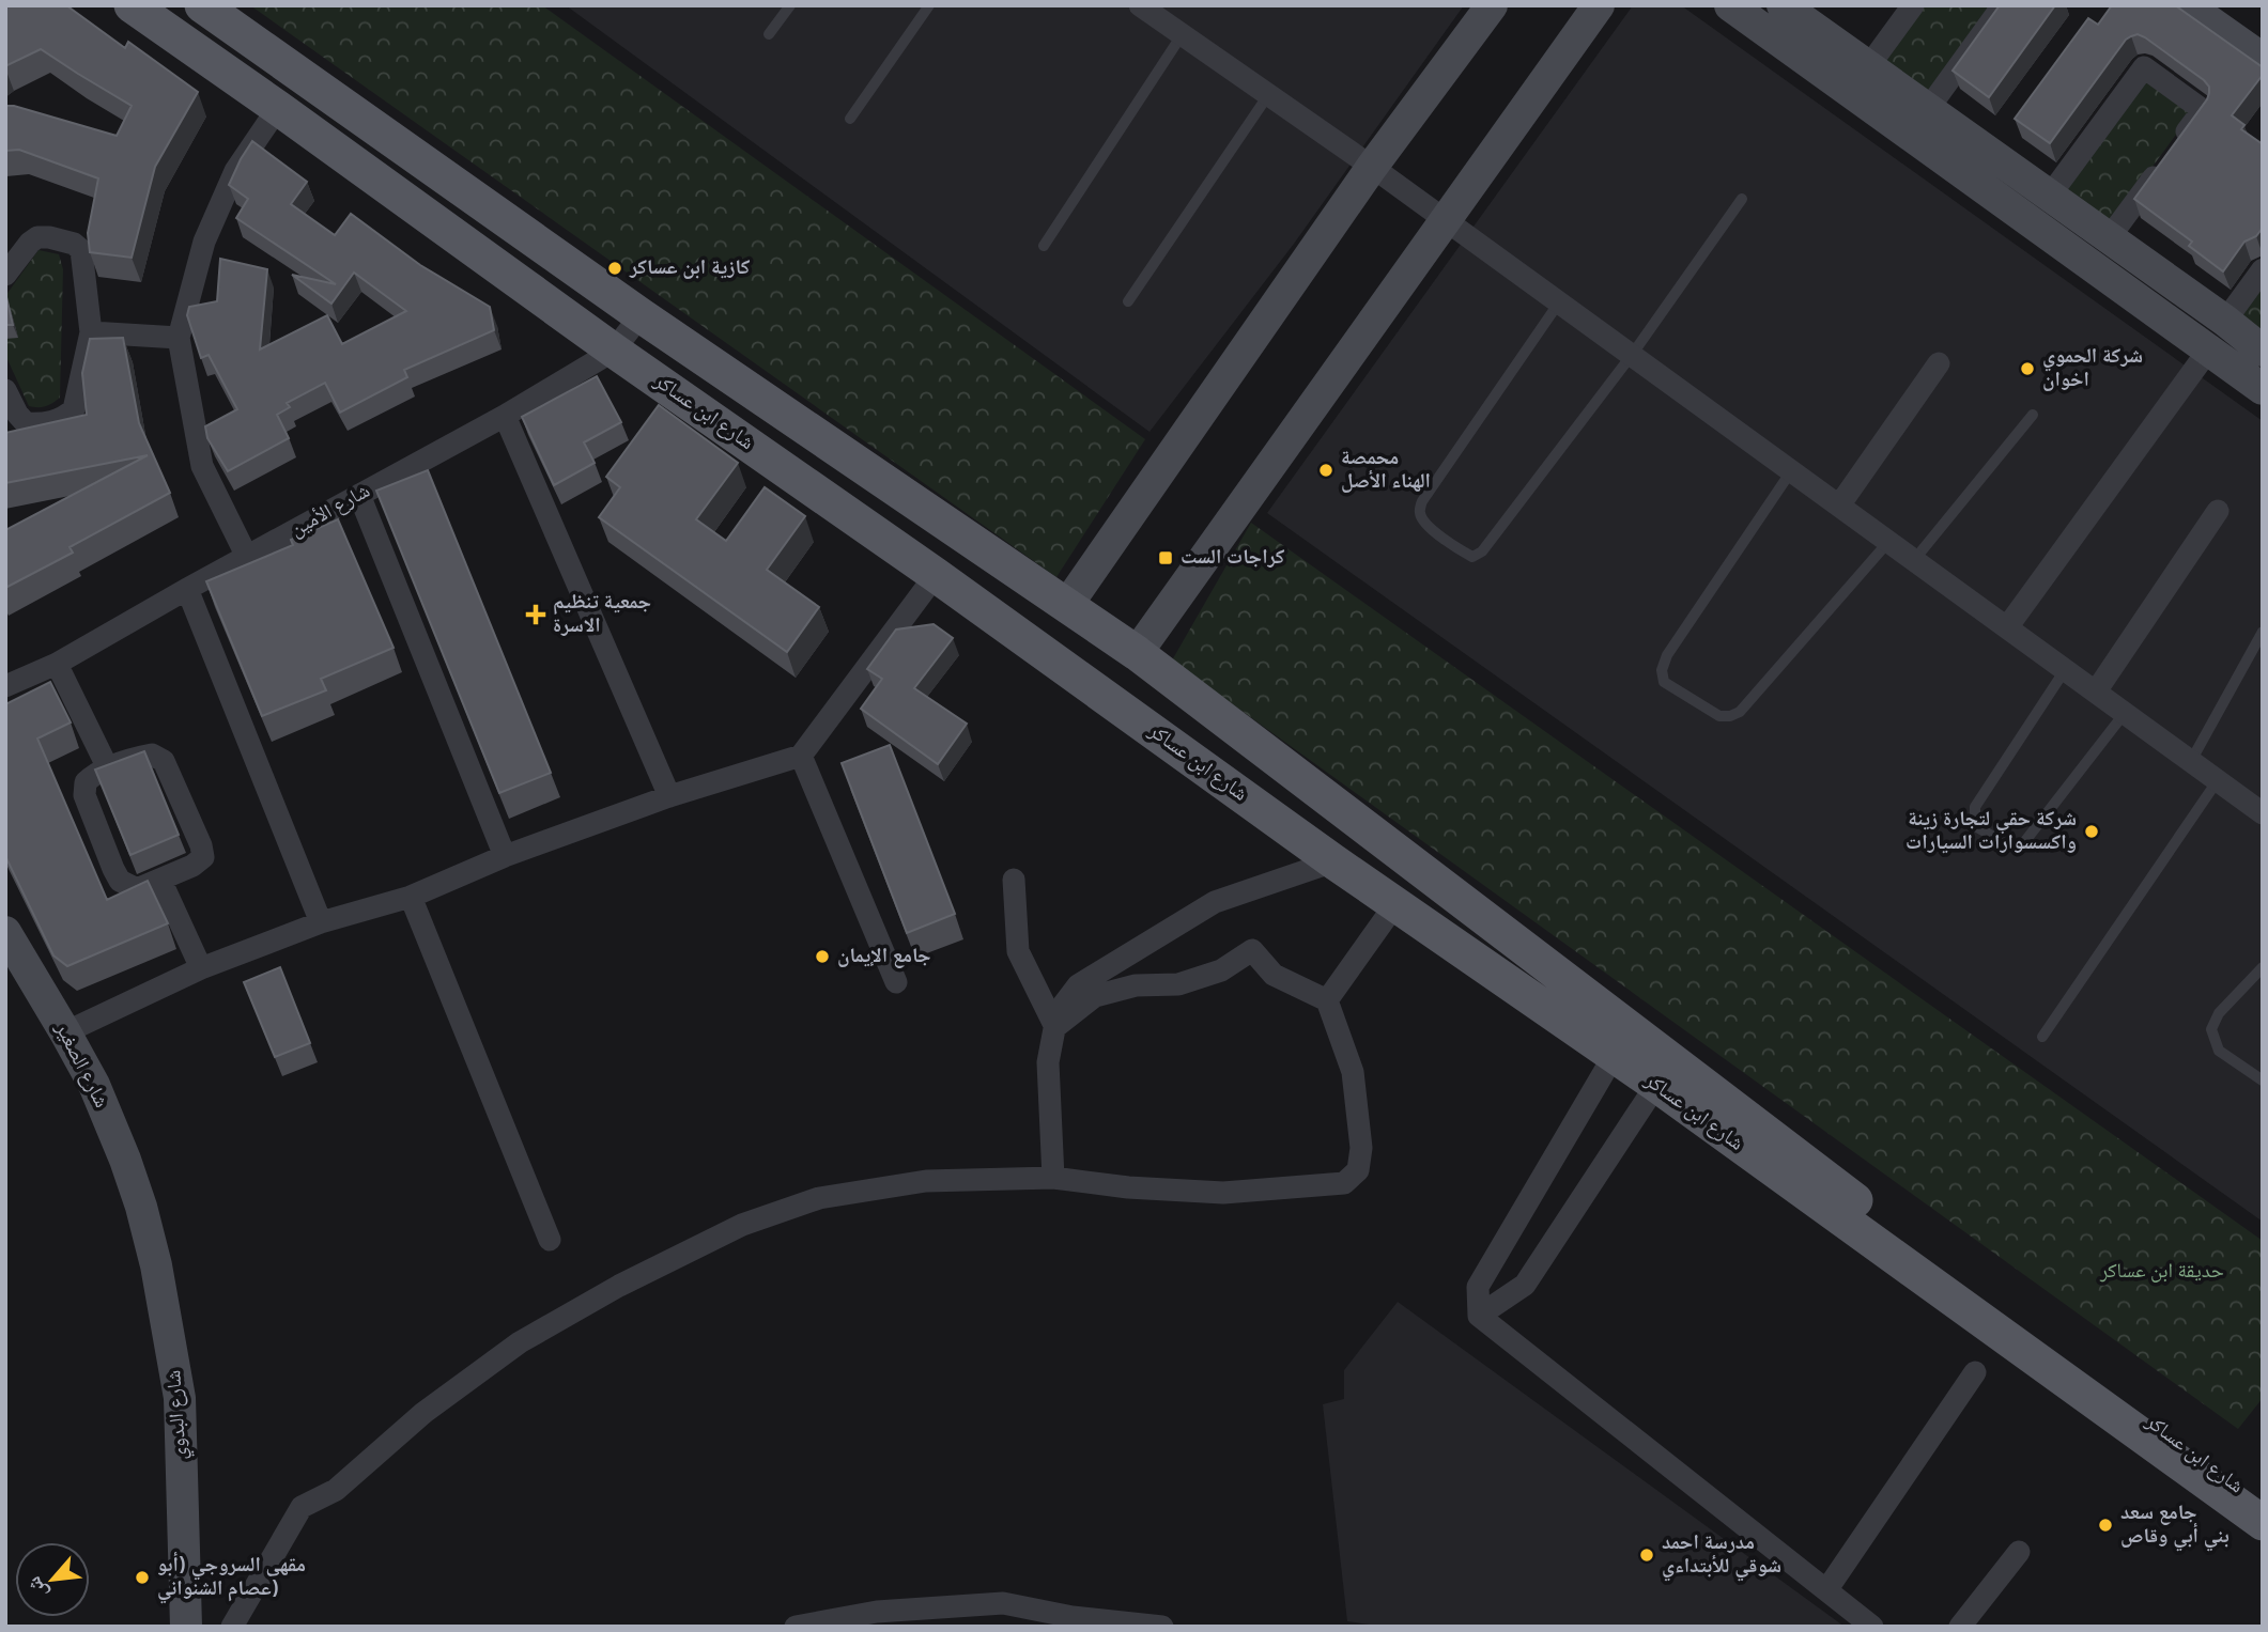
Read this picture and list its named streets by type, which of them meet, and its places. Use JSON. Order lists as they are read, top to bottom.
{
  "streets": {
    "main road": ["شارع ابن عساكر", "شارع الصغير", "شارع البدوي"],
    "street": ["شارع الأمين"]
  },
  "crossings": [
    ["شارع ابن عساكر", "شارع الأمين"],
    ["شارع الصغير", "شارع البدوي"]
  ],
  "parks": ["حديقة ابن عساكر"],
  "places": {
    "other": [
      "كازية ابن عساكر",
      "شركة الحموي اخوان",
      "محمصة الهناء الأصل",
      "شركة حقي لتجارة زينة واكسسوارات السيارات",
      "جامع الإيمان",
      "جامع سعد بني أبي وقاص",
      "مدرسة احمد شوقي للأبتداءي",
      "مقهى السروجي (أبو عصام الشنواني)"
    ],
    "transit": ["كراجات الست"],
    "health": ["جمعية تنظيم الاسرة"]
  },
  "north": "bottom left"
}
